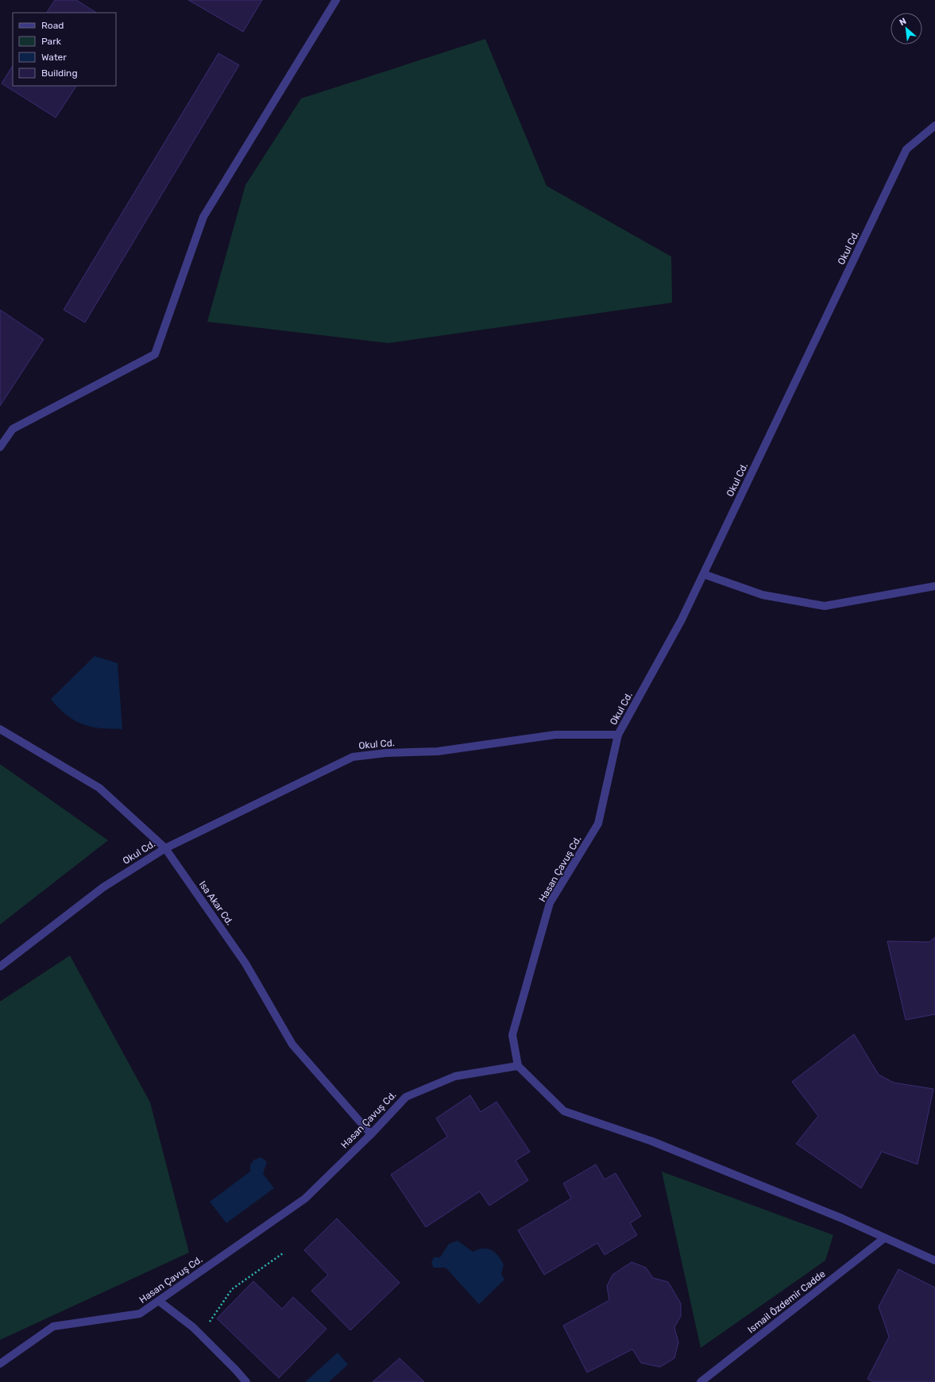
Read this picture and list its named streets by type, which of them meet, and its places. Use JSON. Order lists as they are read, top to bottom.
{
  "streets": {
    "street": [
      "Okul Cd.",
      "Hasan Çavuş Cd.",
      "Isa Akar Cd.",
      "Ismail Ôzdemir Cadde"
    ]
  },
  "crossings": [
    ["Okul Cd.", "Hasan Çavuş Cd."],
    ["Okul Cd.", "Isa Akar Cd."],
    ["Hasan Çavuş Cd.", "Isa Akar Cd."]
  ],
  "legend": [
    "Road",
    "Park",
    "Water",
    "Building"
  ],
  "north": "top left"
}
